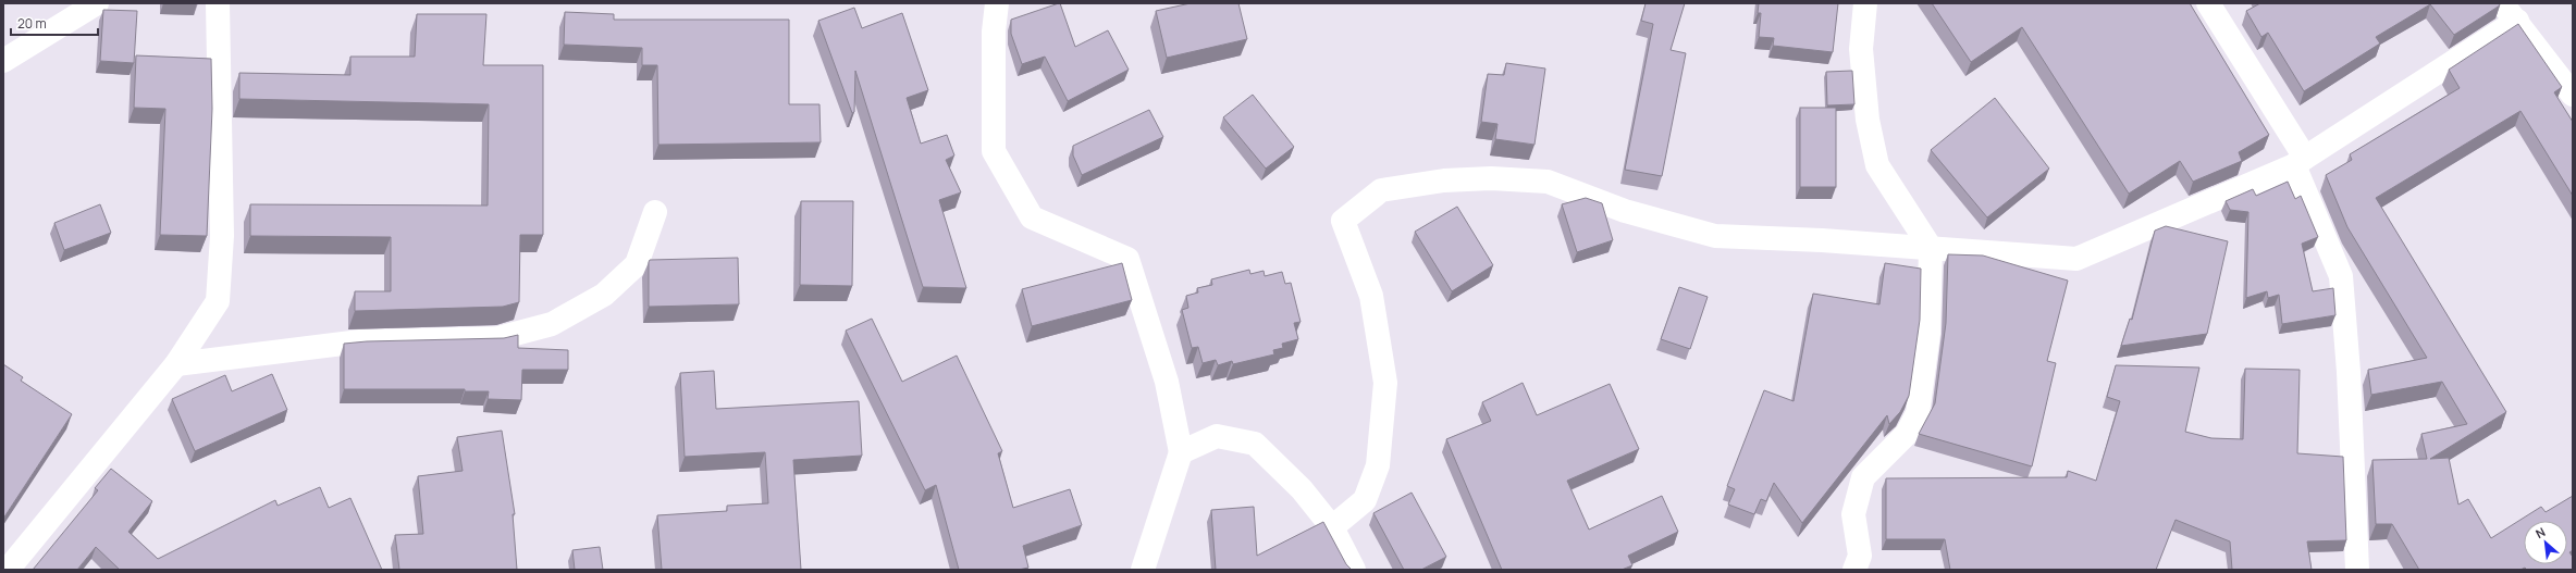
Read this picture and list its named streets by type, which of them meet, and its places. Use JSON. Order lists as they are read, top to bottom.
{
  "scale_bar": "20 m",
  "north": "top left"
}
